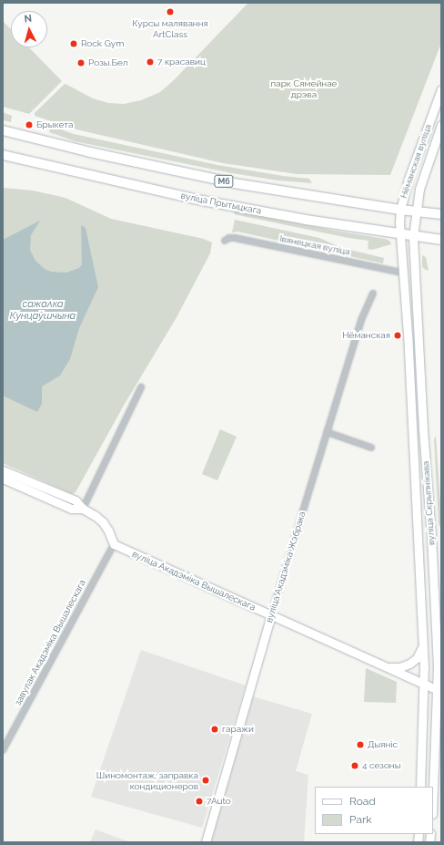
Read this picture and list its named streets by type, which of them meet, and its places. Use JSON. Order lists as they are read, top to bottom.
{
  "streets": {
    "main road": [
      "Нёманская вуліца",
      "М6",
      "вуліца Прытыцкага",
      "вуліца Скрыпнікава",
      "вуліца Акадэміка Жэбрака",
      "вуліца Акадэміка Вышалескага"
    ],
    "street": ["Івянецкая вуліца", "завулак Акадэміка Вышалескага"]
  },
  "crossings": [
    ["Нёманская вуліца", "М6"],
    ["Нёманская вуліца", "вуліца Прытыцкага"],
    ["Нёманская вуліца", "вуліца Скрыпнікава"],
    ["вуліца Прытыцкага", "вуліца Скрыпнікава"],
    ["Івянецкая вуліца", "вуліца Скрыпнікава"],
    ["вуліца Скрыпнікава", "вуліца Акадэміка Вышалескага"],
    ["вуліца Акадэміка Жэбрака", "вуліца Акадэміка Вышалескага"],
    ["вуліца Акадэміка Вышалескага", "завулак Акадэміка Вышалескага"]
  ],
  "water": ["сажалка Кунцаўшчына"],
  "parks": ["парк Сямейнае дрэва"],
  "places": [
    "Курсы малявання ArtClass",
    "Rock Gym",
    "7 красавиц",
    "Розы.Бел",
    "Брыкета",
    "Нёманская",
    "гаражи",
    "Дыяніс",
    "4 сезоны",
    "Шиномонтаж, заправка кондиционеров",
    "7Auto"
  ],
  "legend": ["Road", "Park"],
  "north": "top"
}
